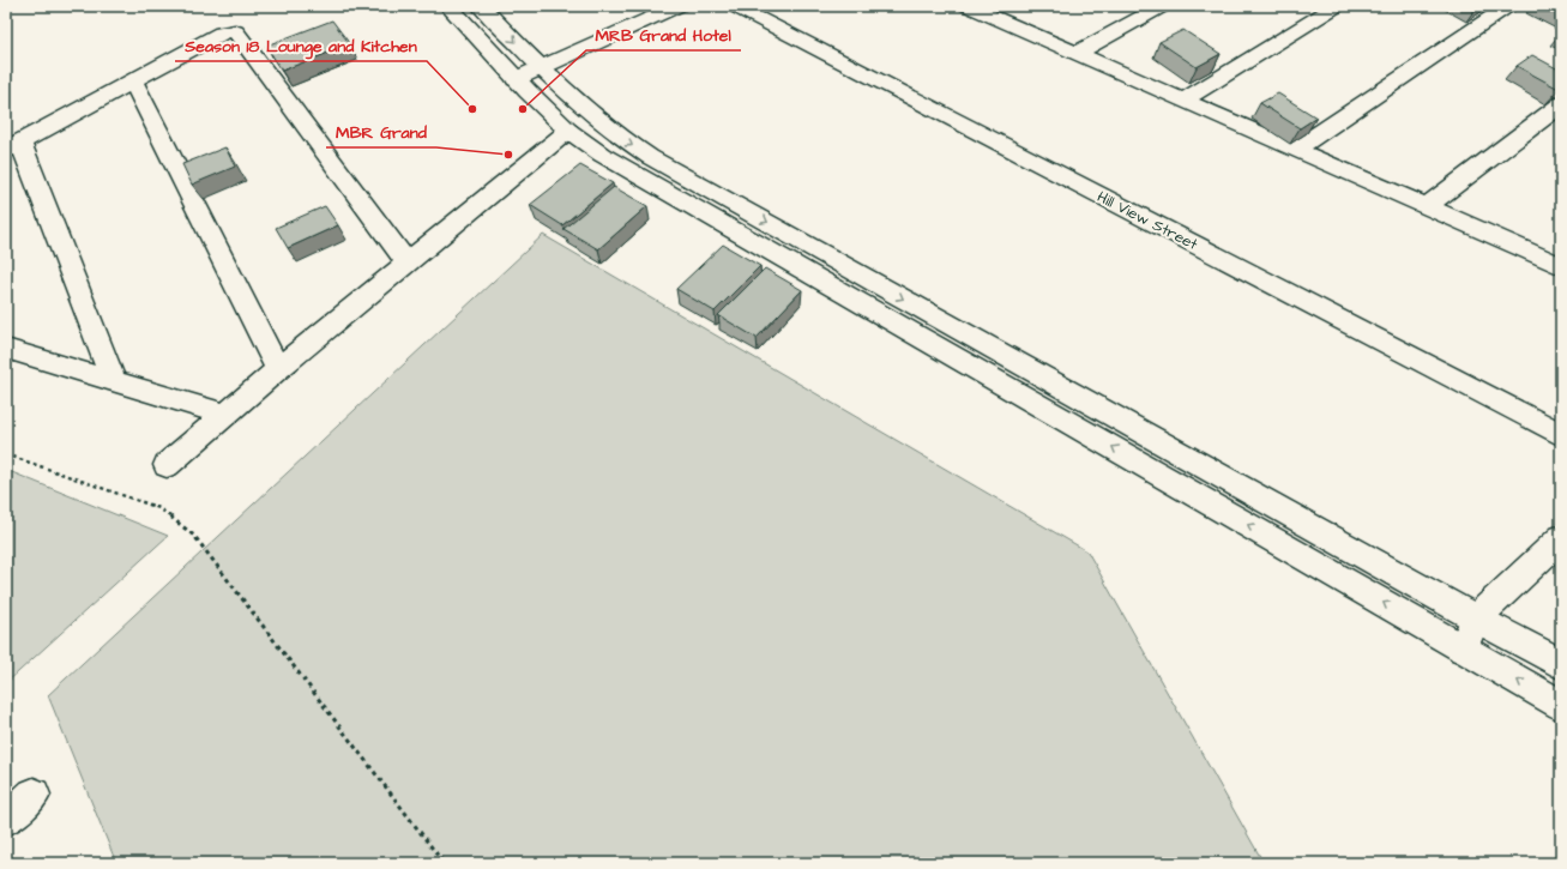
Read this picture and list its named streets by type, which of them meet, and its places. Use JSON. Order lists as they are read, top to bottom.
{
  "streets": {
    "street": ["Hill View Street"]
  },
  "places": ["Season 18 Lounge and Kitchen", "MRB Grand Hotel", "MBR Grand"]
}
